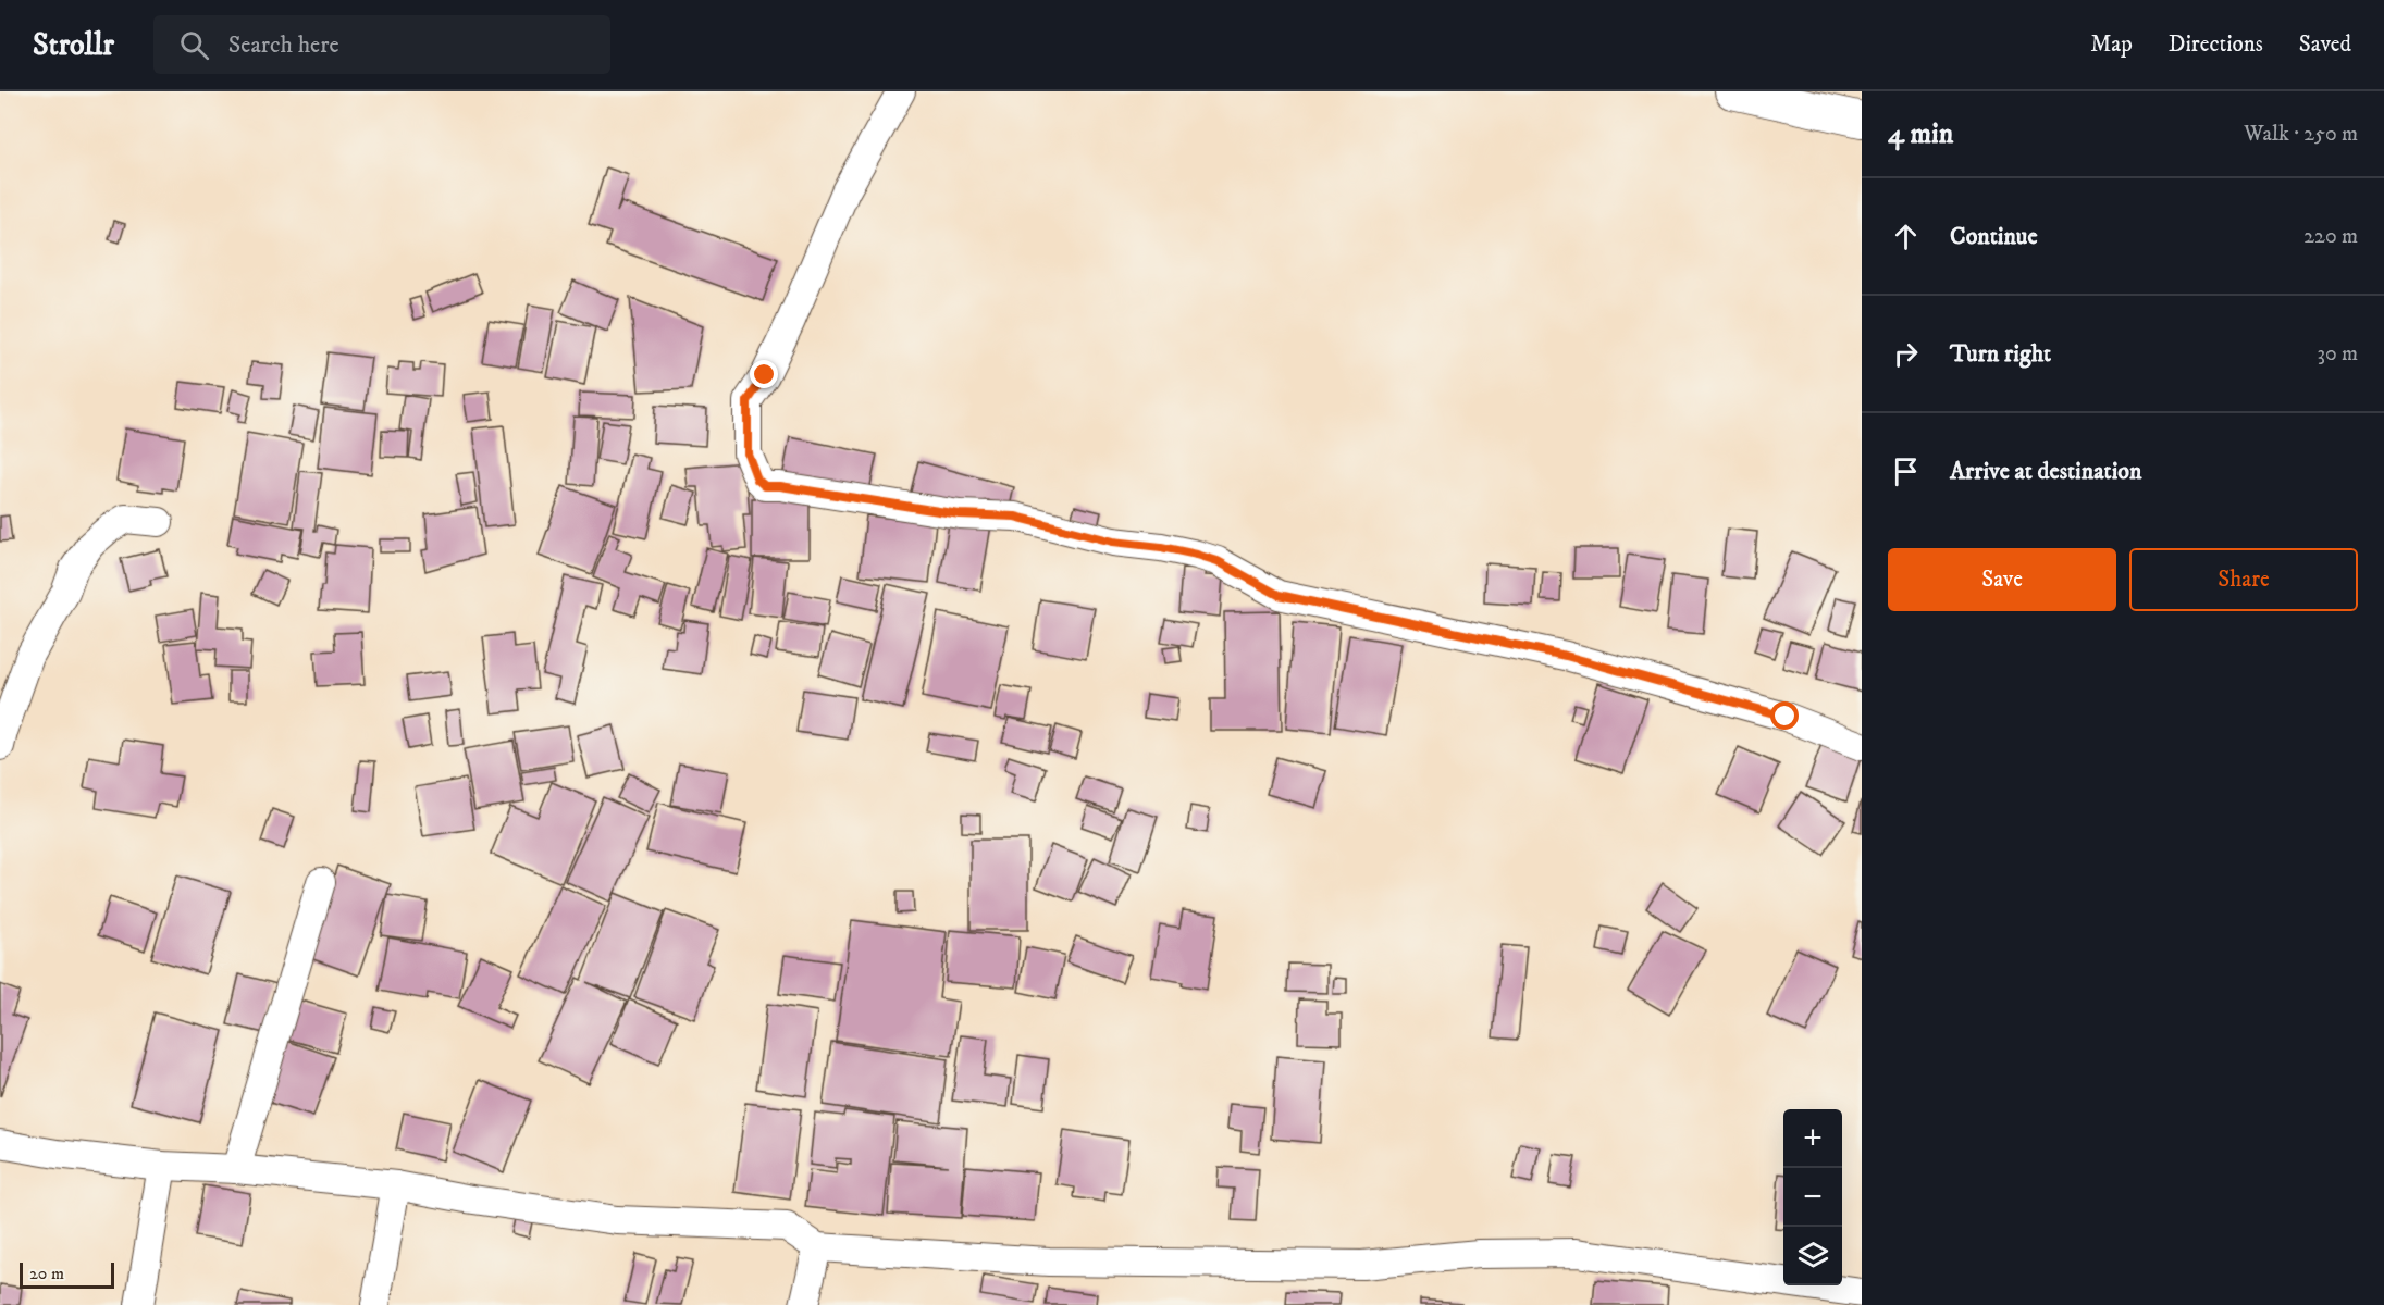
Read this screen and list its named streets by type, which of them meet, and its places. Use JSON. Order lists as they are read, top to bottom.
{
  "scale_bar": "20 m",
  "page": {
    "header": "Strollr",
    "search": "Search here",
    "nav": ["Map", "Directions", "Saved"],
    "heading": ["4 min", "Walk · 250 m"],
    "list": [
      ["Continue", "220 m"],
      ["Turn right", "30 m"],
      "Arrive at destination"
    ],
    "buttons": ["Save", "Share"],
    "map_buttons": ["+", "−"],
    "scale": "20 m"
  }
}
